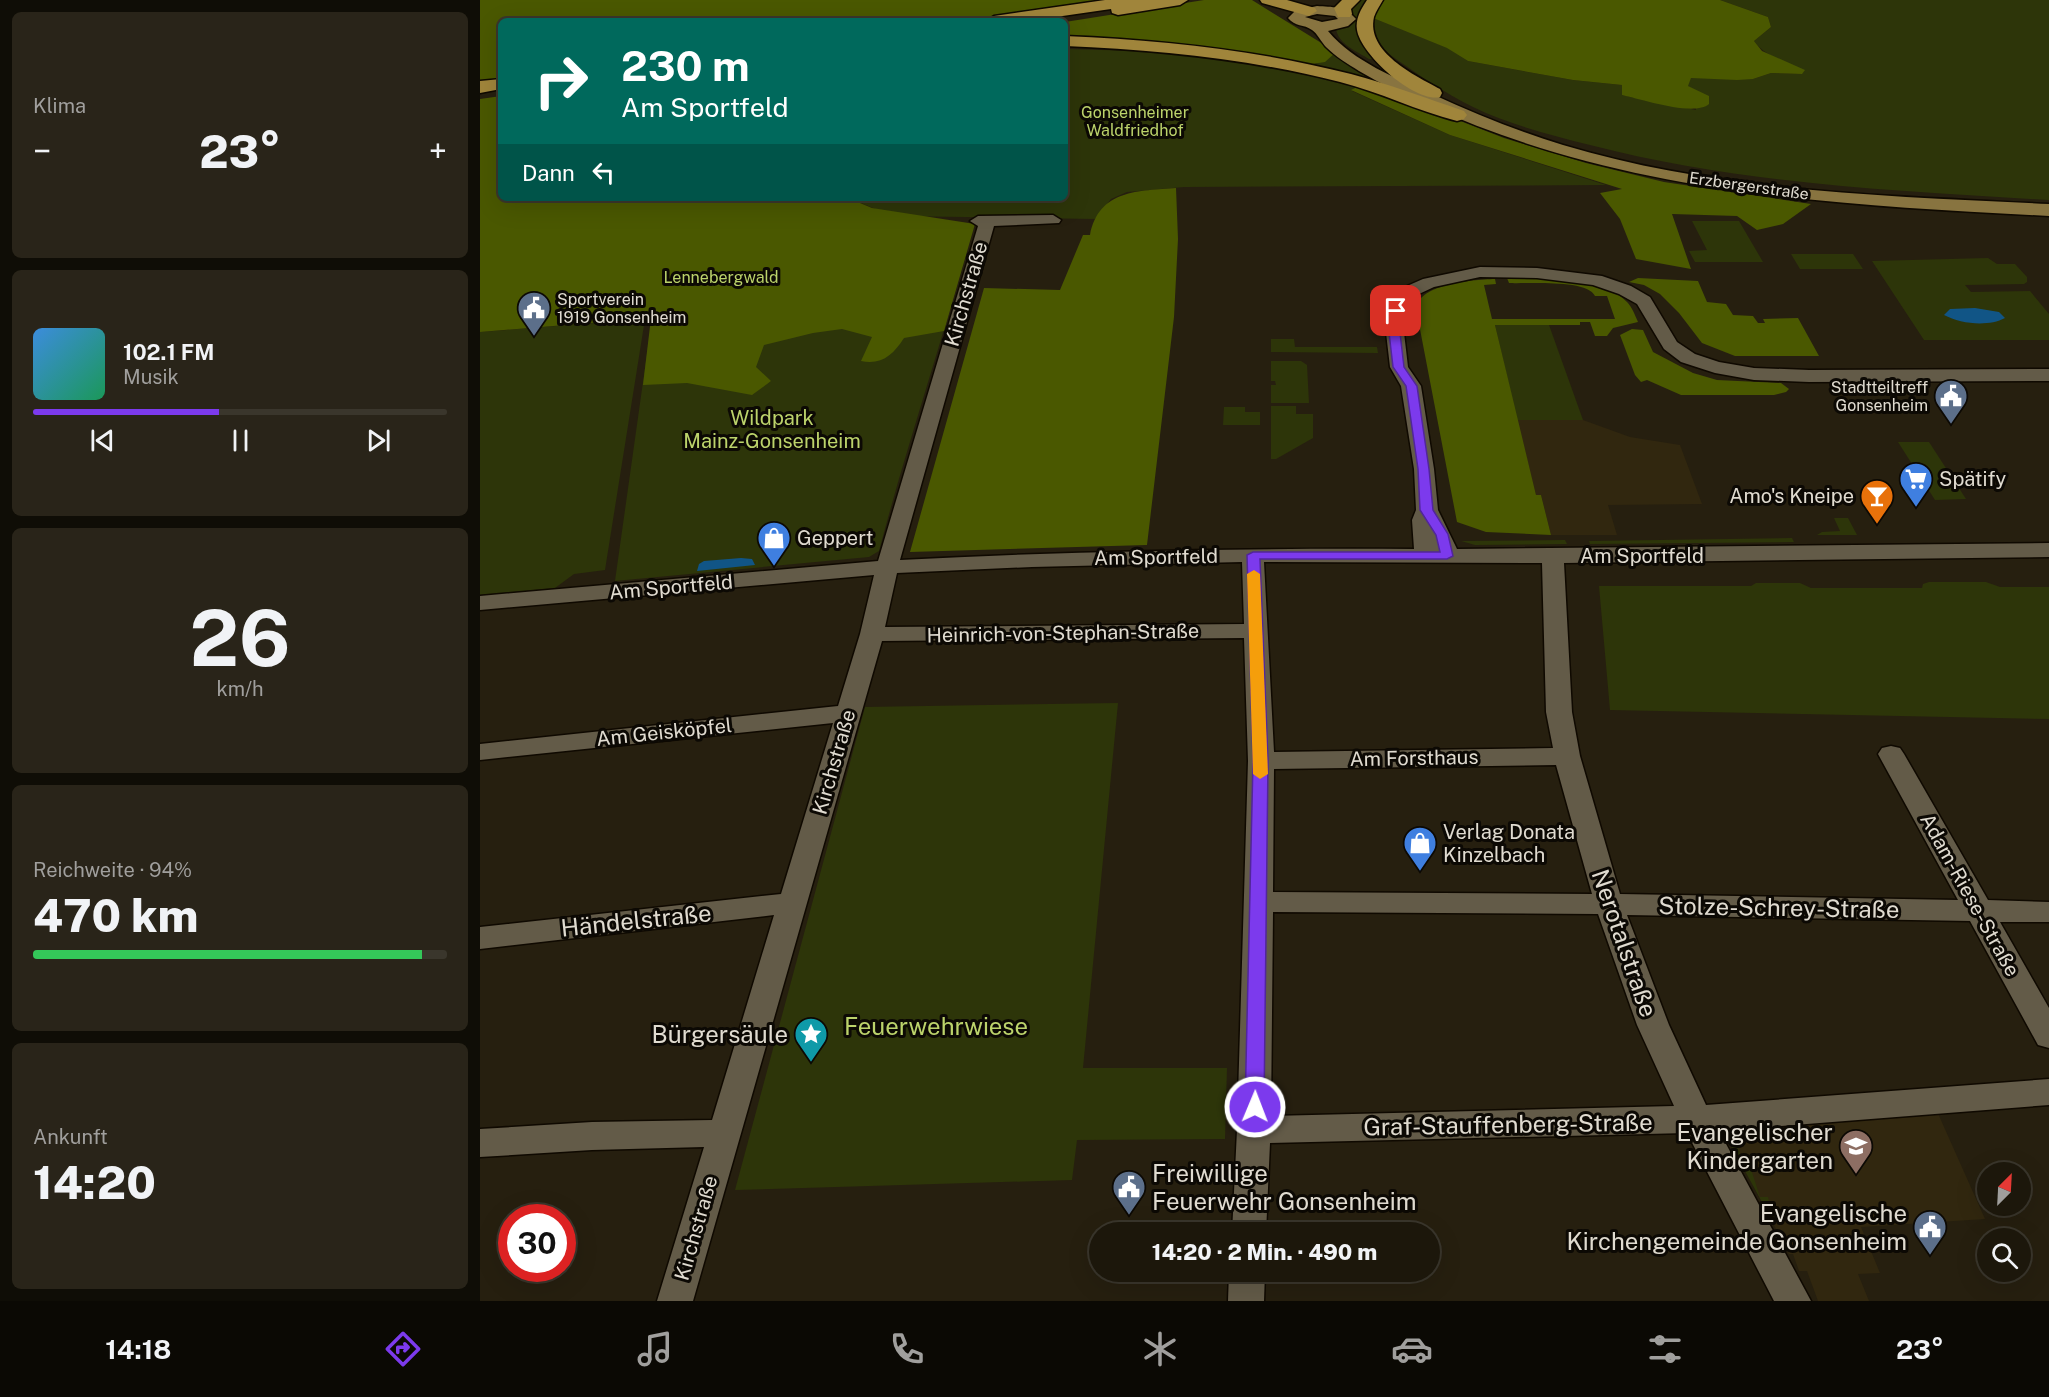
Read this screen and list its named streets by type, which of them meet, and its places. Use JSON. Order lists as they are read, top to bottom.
{
  "streets": {
    "main road": ["Erzbergerstraße"],
    "street": [
      "Kirchstraße",
      "Am Sportfeld",
      "Heinrich-von-Stephan-Straße",
      "Am Geisköpfel",
      "Am Forsthaus",
      "Adam-Riese-Straße",
      "Stolze-Schrey-Straße",
      "Händelstraße",
      "Nerotalstraße",
      "Graf-Stauffenberg-Straße"
    ]
  },
  "crossings": [
    ["Kirchstraße", "Am Sportfeld"],
    ["Kirchstraße", "Heinrich-von-Stephan-Straße"],
    ["Kirchstraße", "Am Geisköpfel"],
    ["Kirchstraße", "Händelstraße"],
    ["Am Sportfeld", "Nerotalstraße"],
    ["Am Forsthaus", "Nerotalstraße"],
    ["Adam-Riese-Straße", "Stolze-Schrey-Straße"],
    ["Stolze-Schrey-Straße", "Nerotalstraße"],
    ["Nerotalstraße", "Graf-Stauffenberg-Straße"]
  ],
  "parks": [
    "Gonsenheimer Waldfriedhof",
    "Lennebergwald",
    "Wildpark Mainz-Gonsenheim",
    "Feuerwehrwiese"
  ],
  "places": {
    "public building": [
      "Sportverein 1919 Gonsenheim",
      "Stadtteiltreff Gonsenheim",
      "Freiwillige Feuerwehr Gonsenheim",
      "Evangelische Kirchengemeinde Gonsenheim"
    ],
    "supermarket": ["Spätify"],
    "bar": ["Amo's Kneipe"],
    "shop": ["Geppert", "Verlag Donata Kinzelbach"],
    "place": ["Bürgersäule"],
    "school or university": ["Evangelischer Kindergarten"]
  },
  "north": "top right",
  "page": {
    "tile": [
      "Klima",
      ["26", "km/h"],
      ["Reichweite · 94%", "470 km"],
      ["Ankunft", "14:20"]
    ],
    "turn": ["230 m", "Am Sportfeld"],
    "heat": ["−", "23°", "+"],
    "then": "Dann",
    "song": ["102.1 FM", "Musik"],
    "limit": "30",
    "trip": "14:20 · 2 Min. · 490 m",
    "tabs": ["14:18", "23°"]
  }
}
